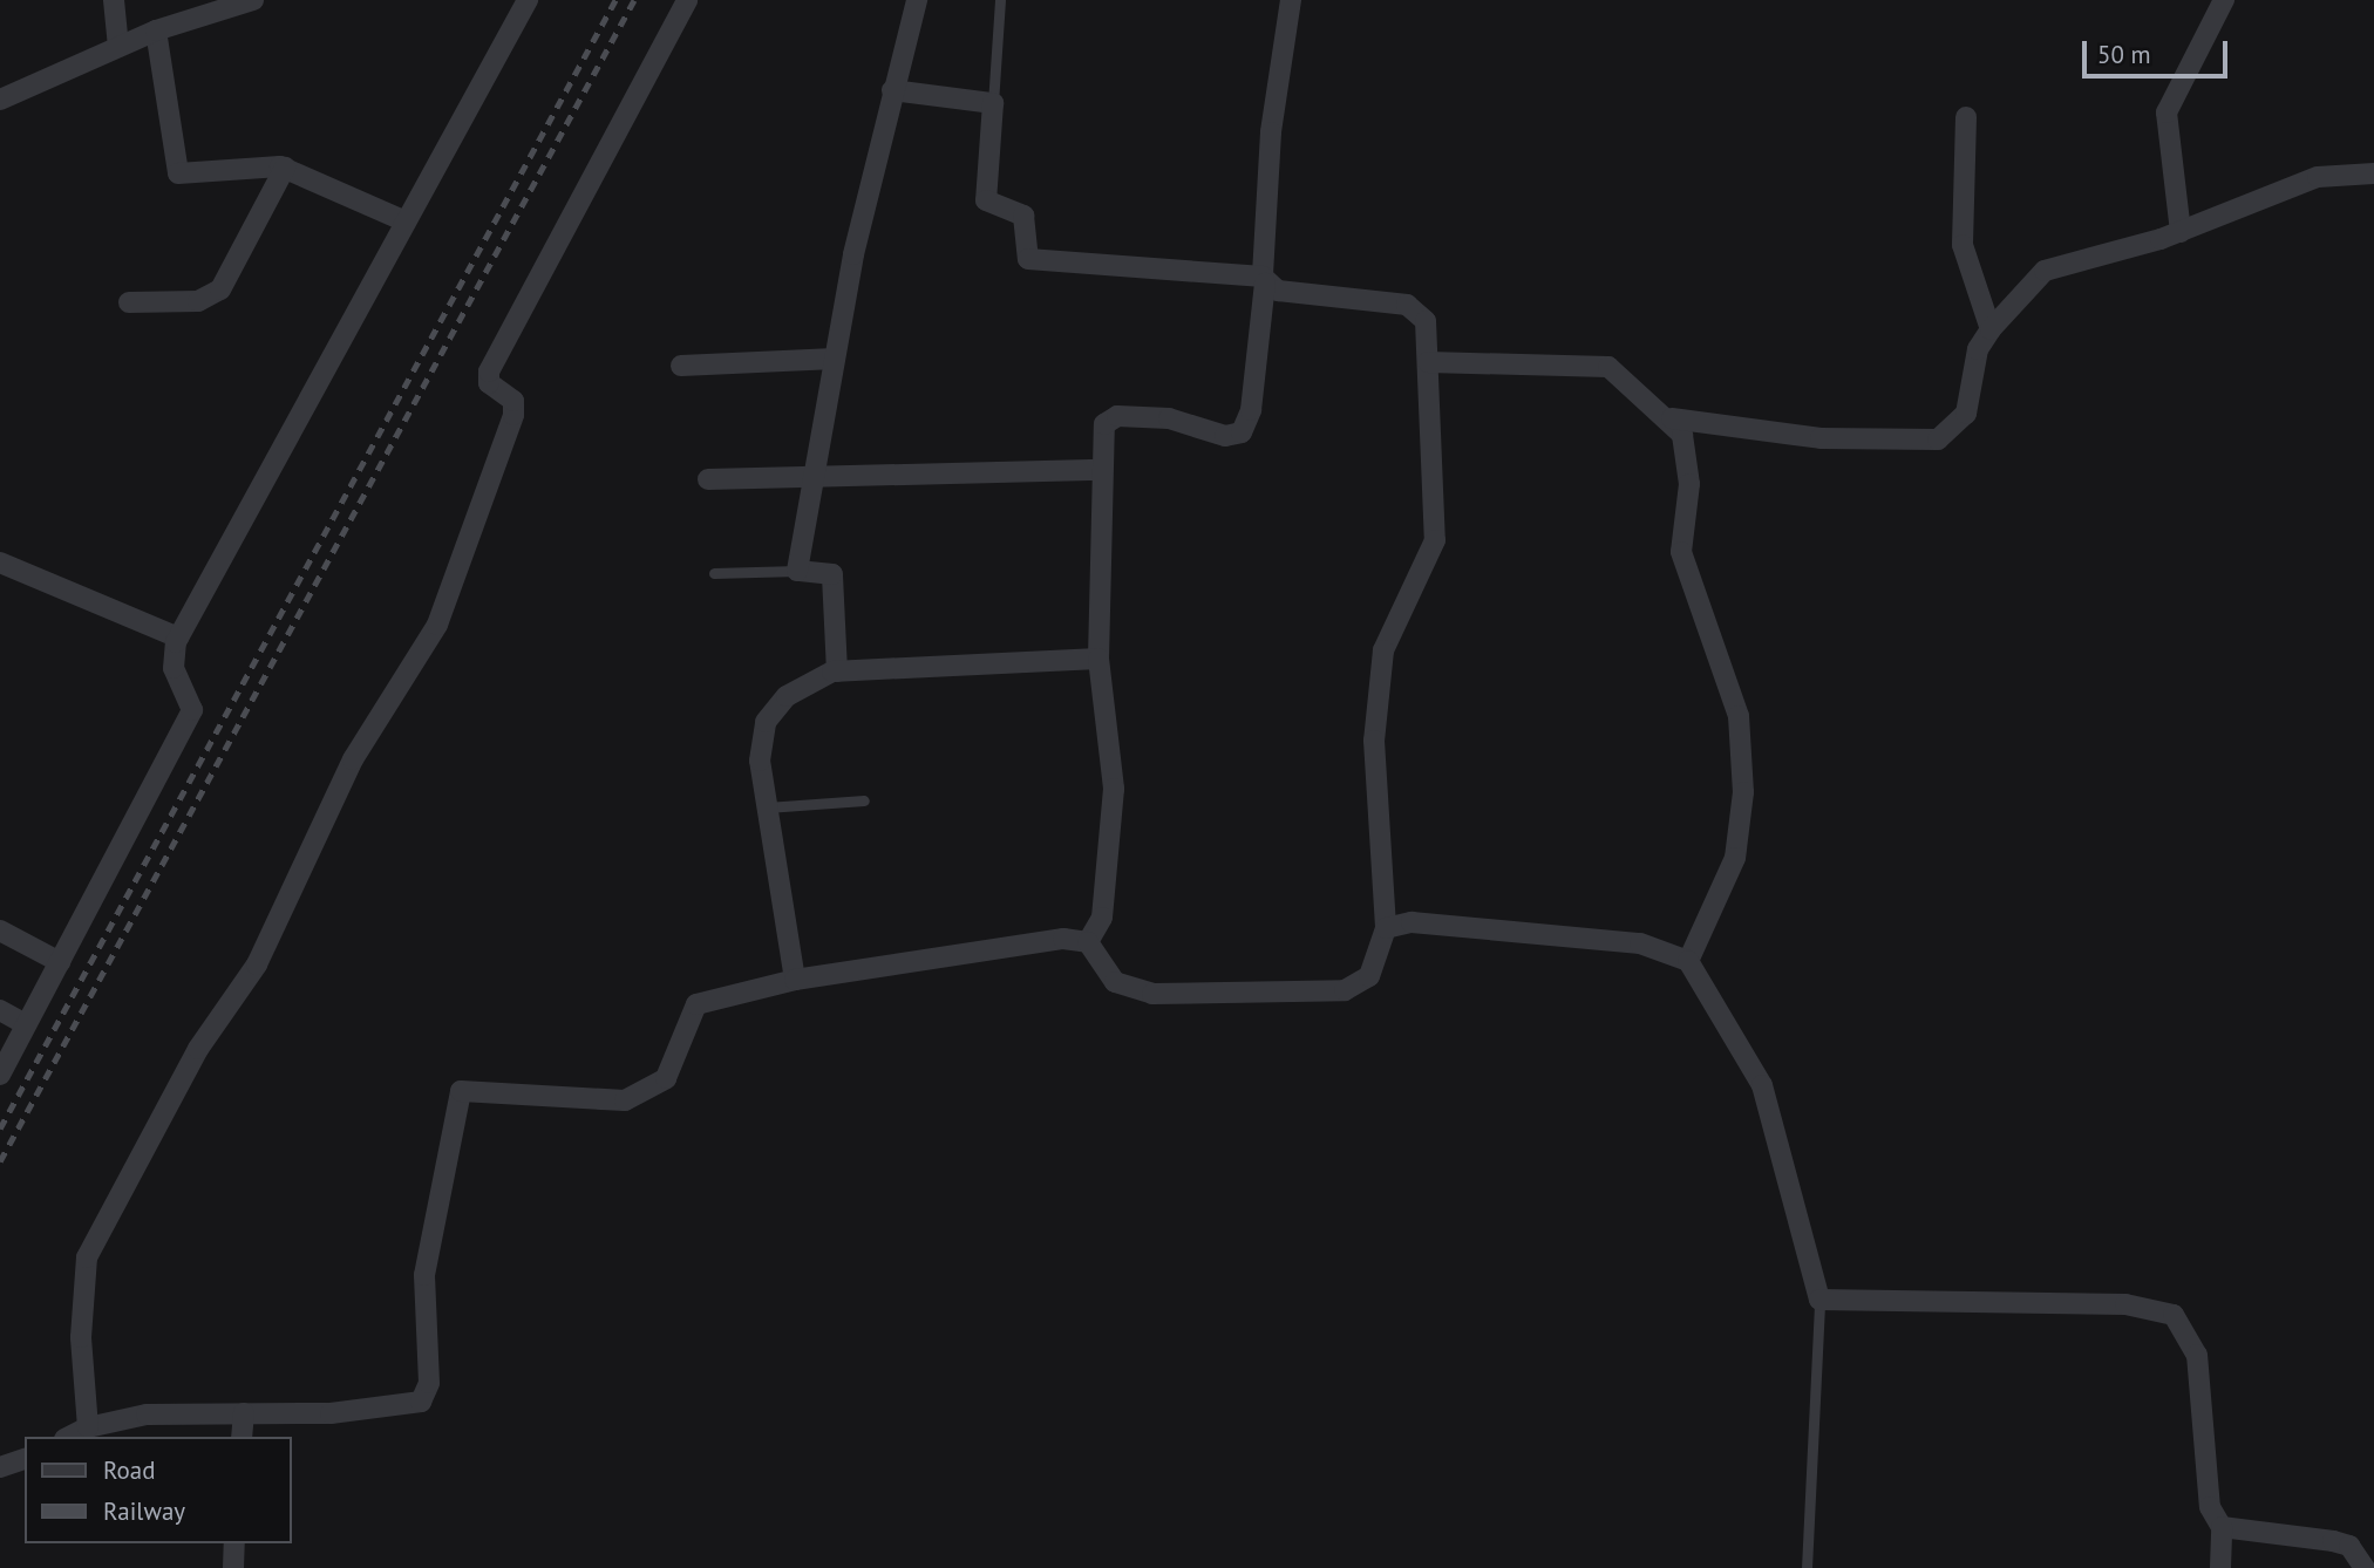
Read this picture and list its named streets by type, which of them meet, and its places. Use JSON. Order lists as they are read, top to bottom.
{
  "legend": ["Road", "Railway"],
  "scale_bar": "50 m"
}
